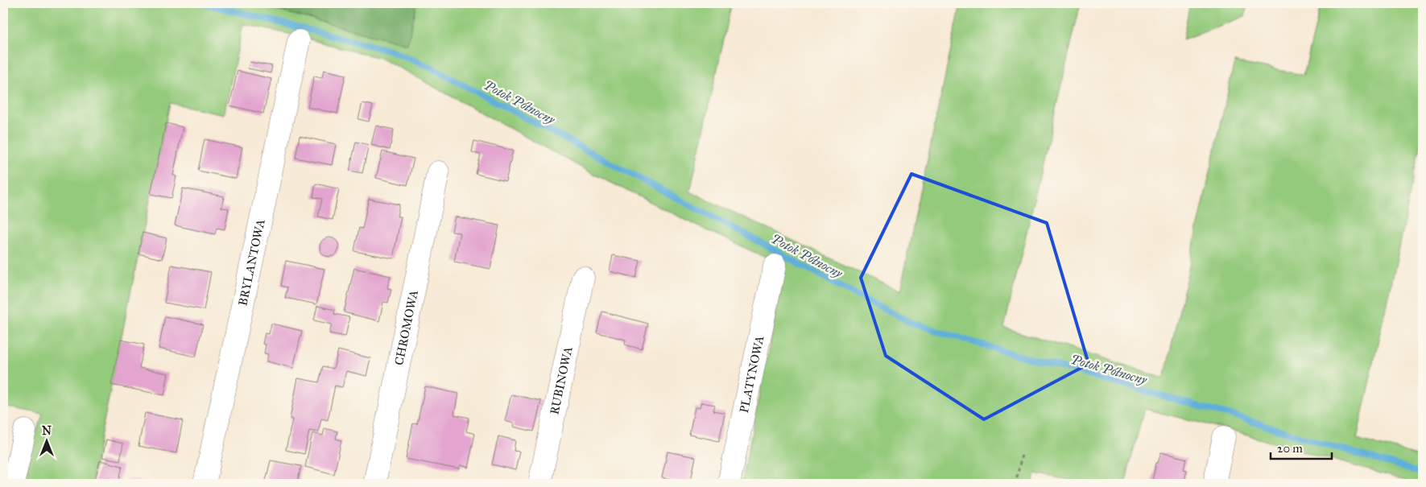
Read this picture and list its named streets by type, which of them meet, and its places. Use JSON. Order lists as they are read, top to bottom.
{
  "streets": {
    "street": [
      "BRYLANTOWA",
      "CHROMOWA",
      "PLATYNOWA",
      "RUBINOWA"
    ]
  },
  "water": ["Potok Północny"],
  "scale_bar": "20 m",
  "north": "top"
}
